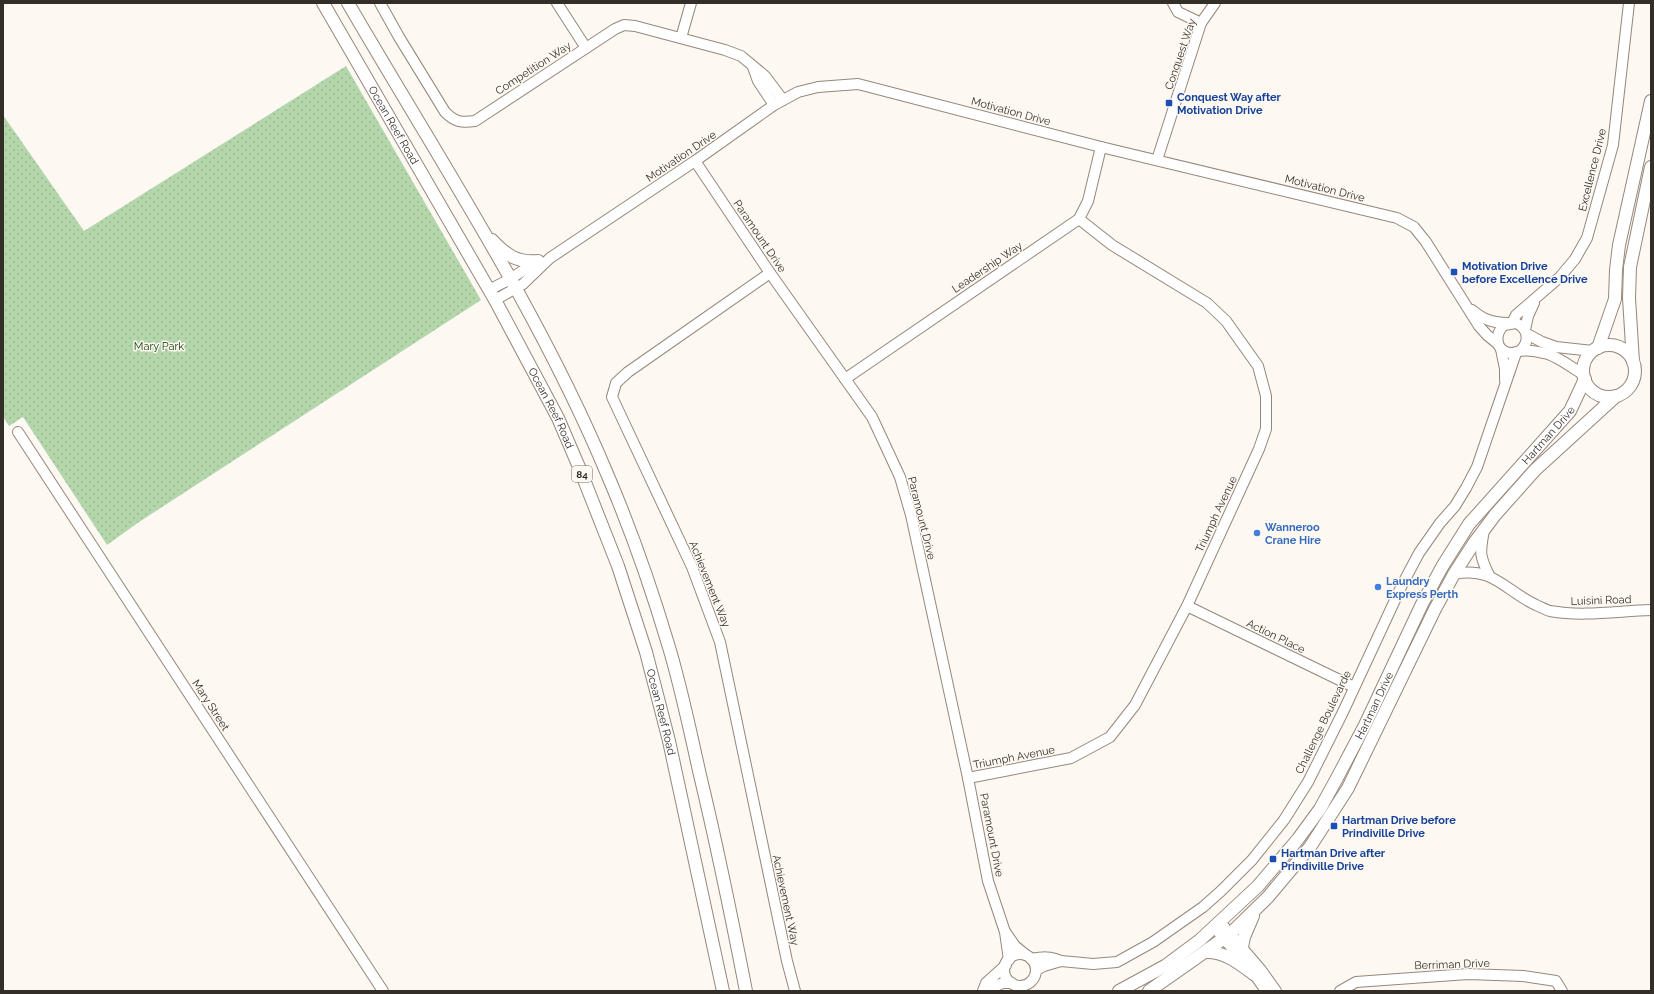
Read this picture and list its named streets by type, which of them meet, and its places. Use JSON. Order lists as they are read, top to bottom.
{
  "streets": {
    "main road": ["Ocean Reef Road", "Hartman Drive", "84"],
    "street": [
      "Conquest Way",
      "Competition Way",
      "Motivation Drive",
      "Excellence Drive",
      "Paramount Drive",
      "Leadership Way",
      "Triumph Avenue",
      "Achievement Way",
      "Luisini Road",
      "Action Place",
      "Mary Street",
      "Challenge Boulevarde",
      "Berriman Drive"
    ]
  },
  "crossings": [
    ["Conquest Way", "Motivation Drive"],
    ["Competition Way", "Motivation Drive"],
    ["Motivation Drive", "Ocean Reef Road"],
    ["Motivation Drive", "Excellence Drive"],
    ["Motivation Drive", "Paramount Drive"],
    ["Motivation Drive", "Leadership Way"],
    ["Motivation Drive", "Challenge Boulevarde"],
    ["Excellence Drive", "Challenge Boulevarde"],
    ["Paramount Drive", "Leadership Way"],
    ["Paramount Drive", "Triumph Avenue"],
    ["Paramount Drive", "Achievement Way"],
    ["Paramount Drive", "Challenge Boulevarde"],
    ["Leadership Way", "Triumph Avenue"],
    ["Hartman Drive", "Luisini Road"],
    ["Triumph Avenue", "Action Place"],
    ["Action Place", "Challenge Boulevarde"]
  ],
  "parks": ["Mary Park"],
  "places": {
    "transit": [
      "Conquest Way after Motivation Drive",
      "Motivation Drive before Excellence Drive",
      "Hartman Drive before Prindiville Drive",
      "Hartman Drive after Prindiville Drive"
    ],
    "other": ["Wanneroo Crane Hire", "Laundry Express Perth"]
  }
}
